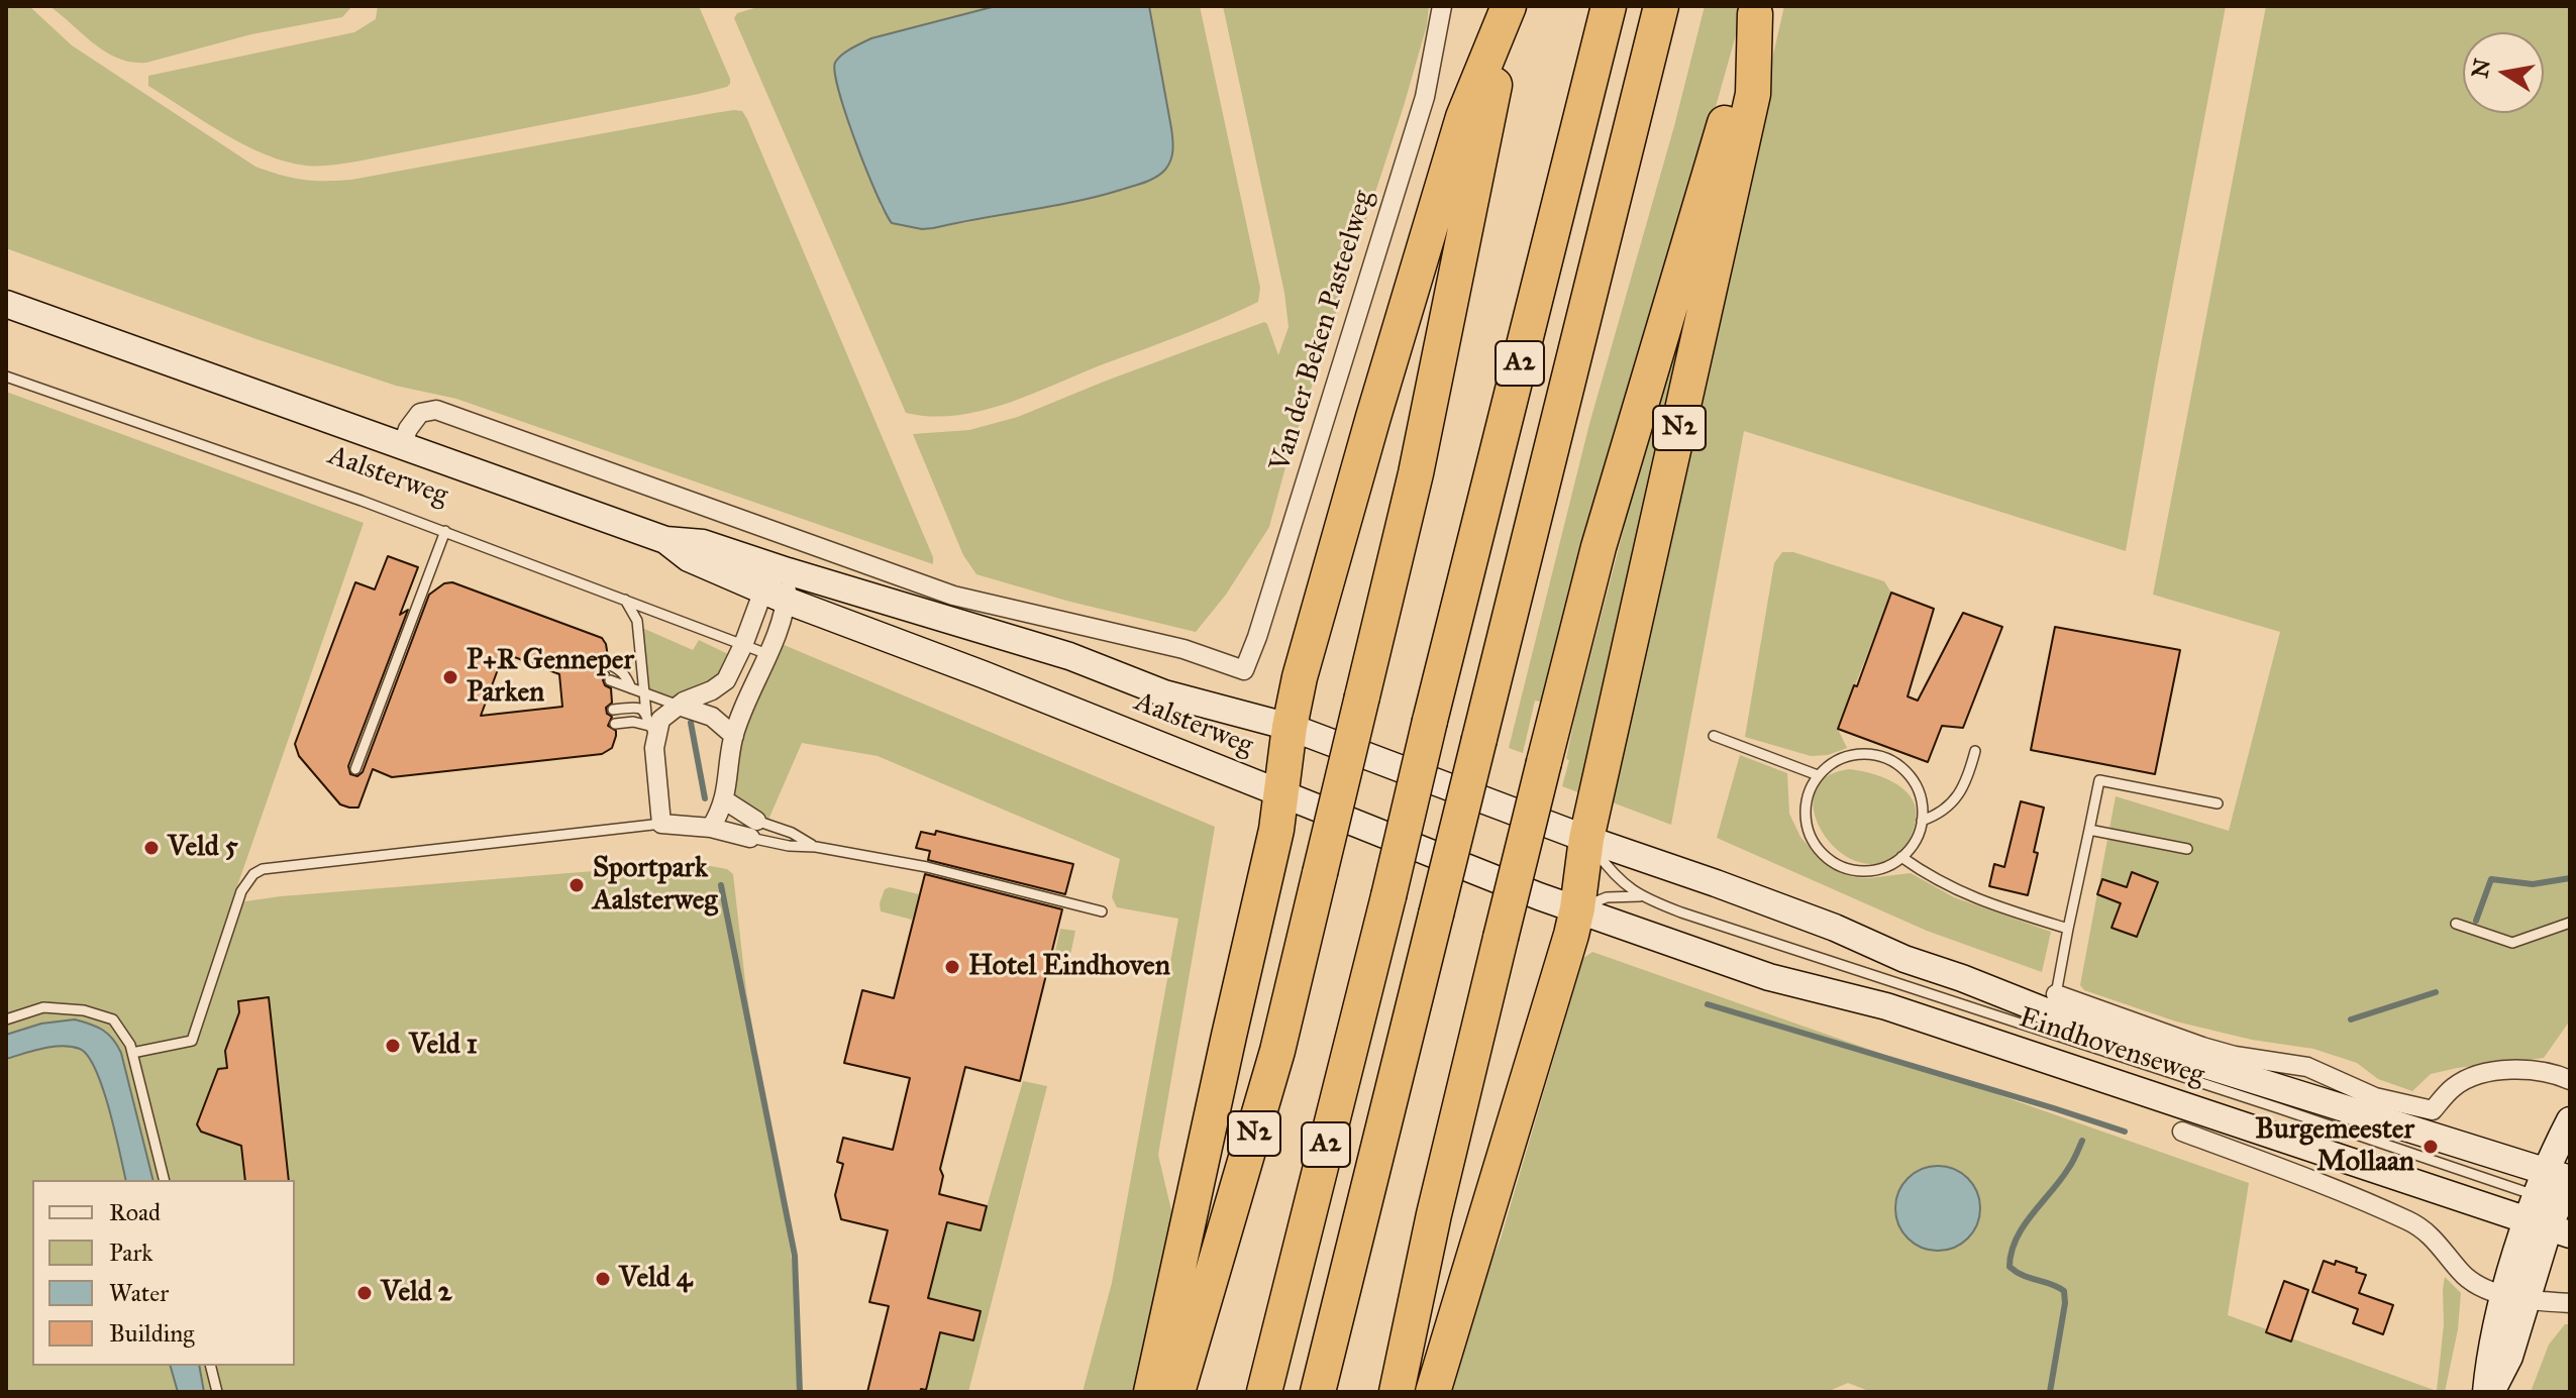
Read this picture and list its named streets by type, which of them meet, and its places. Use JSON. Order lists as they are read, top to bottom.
{
  "streets": {
    "highway": ["A2", "N2"],
    "main road": ["Aalsterweg", "Eindhovenseweg"],
    "street": ["Van der Beken Pasteelweg"]
  },
  "crossings": [
    ["Van der Beken Pasteelweg", "Aalsterweg"],
    ["N2", "Aalsterweg"],
    ["Aalsterweg", "Eindhovenseweg"]
  ],
  "places": [
    "P+R Genneper Parken",
    "Veld 5",
    "Sportpark Aalsterweg",
    "Hotel Eindhoven",
    "Veld 1",
    "Burgemeester Mollaan",
    "Veld 4",
    "Veld 2"
  ],
  "legend": [
    "Road",
    "Park",
    "Water",
    "Building"
  ],
  "north": "left"
}
